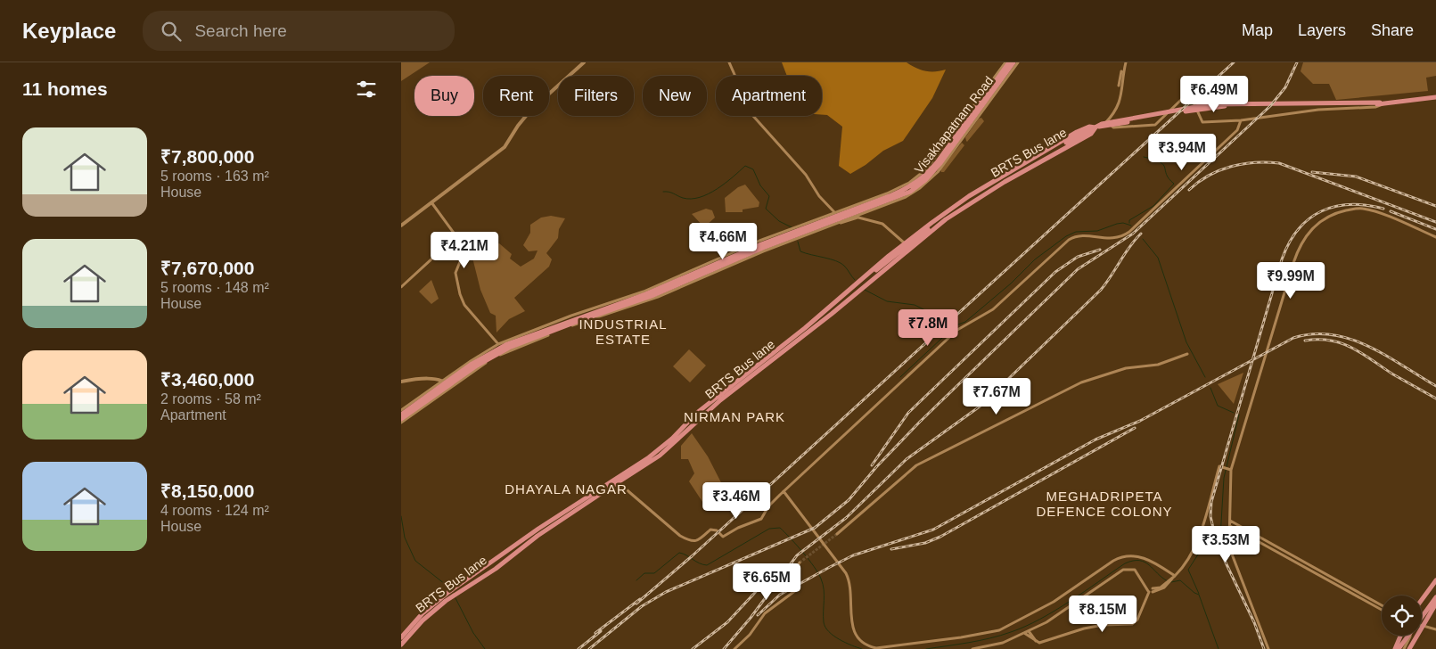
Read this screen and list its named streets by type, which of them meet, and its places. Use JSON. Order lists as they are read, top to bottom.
{
  "streets": {
    "main road": ["Visakhapatnam Road", "BRTS Bus lane"]
  },
  "districts": [
    "INDUSTRIAL ESTATE",
    "NIRMAN PARK",
    "DHAYALA NAGAR",
    "MEGHADRIPETA DEFENCE COLONY"
  ],
  "page": {
    "header": "Keyplace",
    "search": "Search here",
    "nav": ["Map", "Layers", "Share"],
    "heading": "11 homes",
    "price": [
      "₹6.49M",
      "₹3.94M",
      "₹4.66M",
      "₹4.21M",
      "₹9.99M",
      "₹7.8M",
      "₹7.67M",
      "₹3.46M",
      "₹3.53M",
      "₹6.65M",
      "₹8.15M"
    ],
    "chip": [
      "Buy",
      "Rent",
      "Filters",
      "New",
      "Apartment"
    ],
    "list": [
      {
        "name": "₹7,800,000",
        "note": "5 rooms · 163 m² · House"
      },
      {
        "name": "₹7,670,000",
        "note": "5 rooms · 148 m² · House"
      },
      {
        "name": "₹3,460,000",
        "note": "2 rooms · 58 m² · Apartment"
      },
      {
        "name": "₹8,150,000",
        "note": "4 rooms · 124 m² · House"
      }
    ]
  }
}
